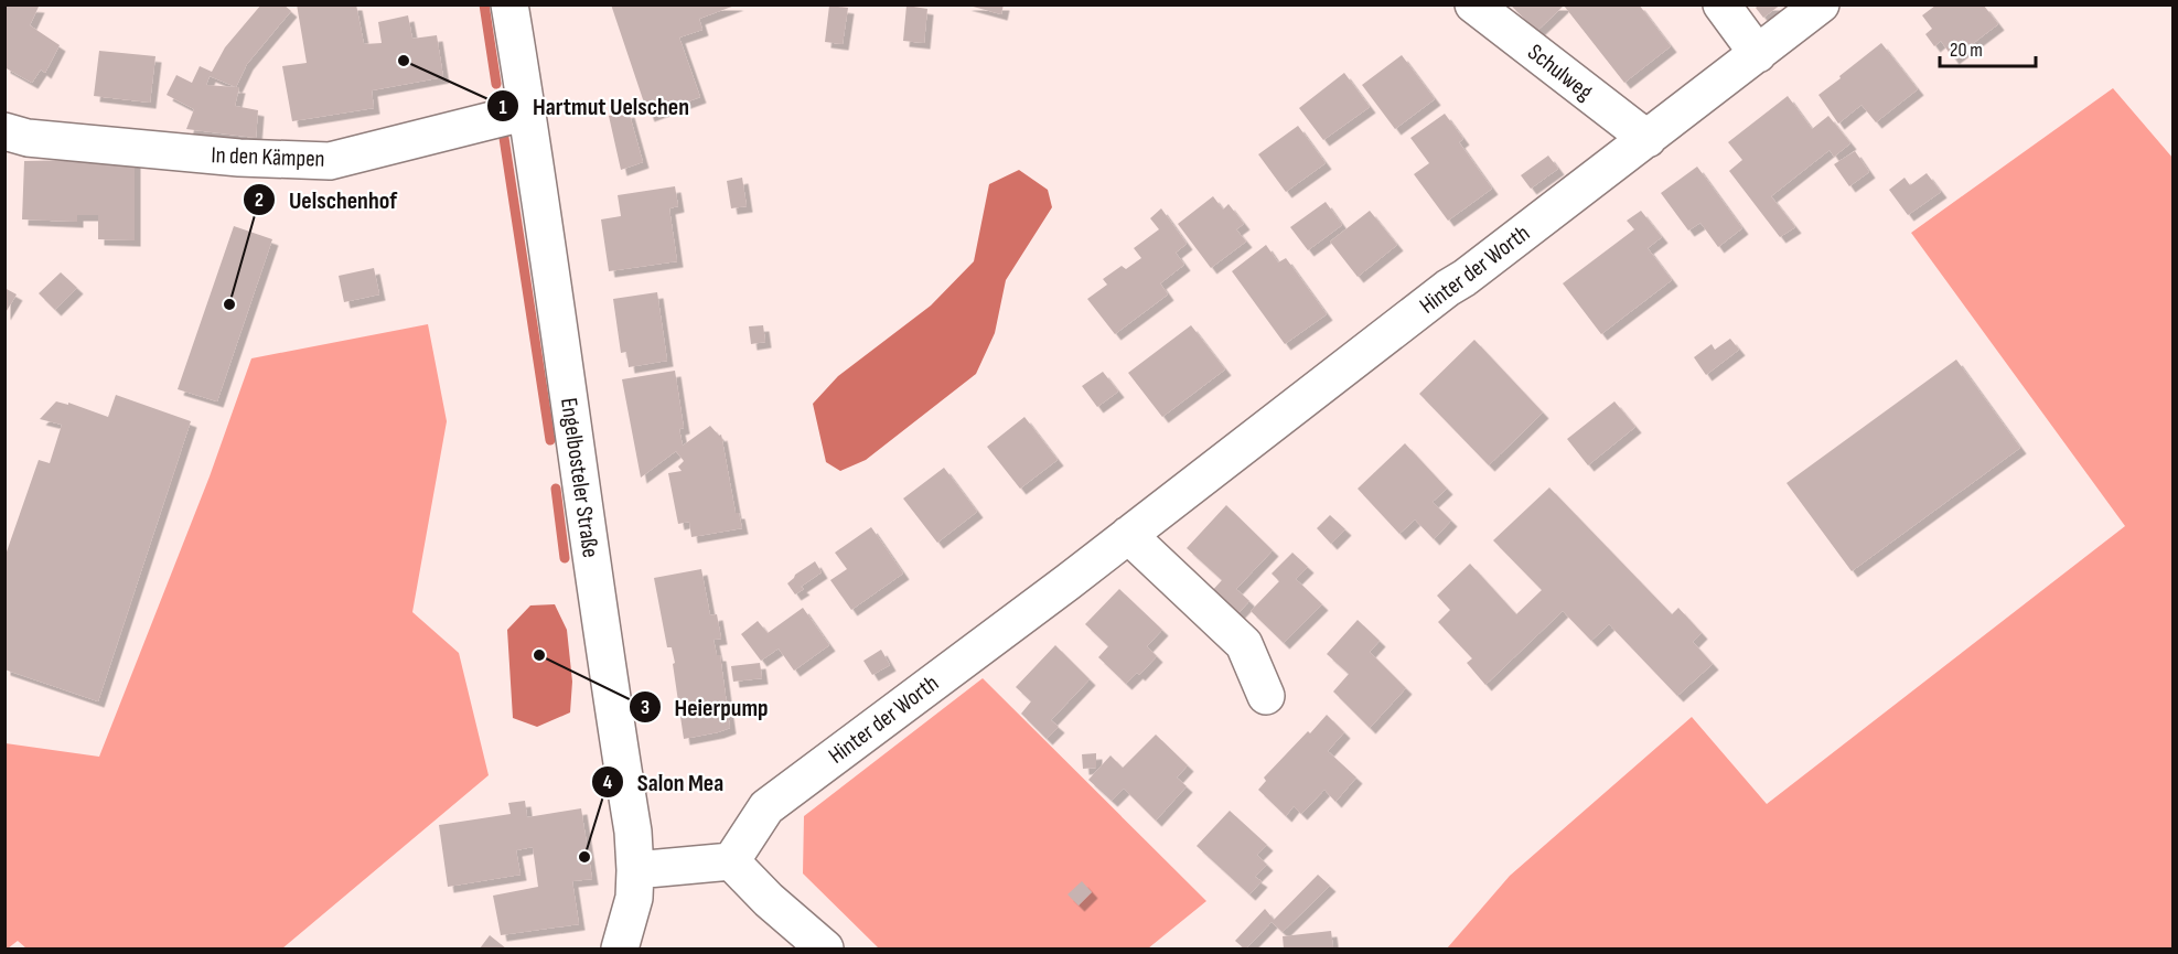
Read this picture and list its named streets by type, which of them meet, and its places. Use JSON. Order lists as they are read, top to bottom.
{
  "streets": {
    "street": [
      "Schulweg",
      "In den Kämpen",
      "Hinter der Worth",
      "Engelbosteler Straße"
    ]
  },
  "crossings": [
    ["Schulweg", "Hinter der Worth"],
    ["In den Kämpen", "Engelbosteler Straße"]
  ],
  "places": [
    "Hartmut Uelschen",
    "Uelschenhof",
    "Heierpump",
    "Salon Mea"
  ],
  "scale_bar": "20 m"
}
